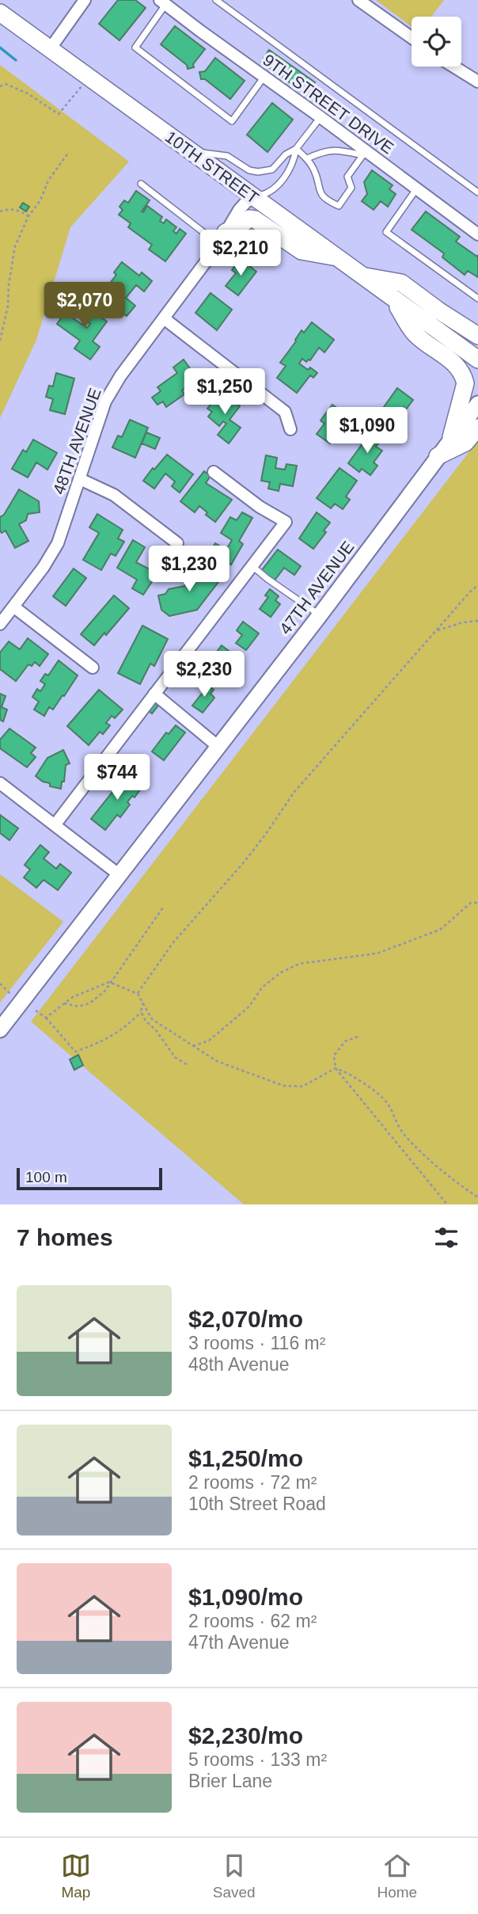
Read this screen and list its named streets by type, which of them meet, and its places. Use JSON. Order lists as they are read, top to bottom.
{
  "streets": {
    "main road": ["10TH STREET", "47TH AVENUE"],
    "street": ["9TH STREET DRIVE", "48TH AVENUE"]
  },
  "crossings": [
    ["10TH STREET", "48TH AVENUE"]
  ],
  "scale_bar": "100 m",
  "page": {
    "price": [
      "$2,210",
      "$2,070",
      "$1,250",
      "$1,090",
      "$1,230",
      "$2,230",
      "$744"
    ],
    "scale": "100 m",
    "heading": "7 homes",
    "list": [
      {
        "name": "$2,070/mo",
        "note": "3 rooms · 116 m² · 48th Avenue"
      },
      {
        "name": "$1,250/mo",
        "note": "2 rooms · 72 m² · 10th Street Road"
      },
      {
        "name": "$1,090/mo",
        "note": "2 rooms · 62 m² · 47th Avenue"
      },
      {
        "name": "$2,230/mo",
        "note": "5 rooms · 133 m² · Brier Lane"
      }
    ],
    "tabs": ["Map", "Saved", "Home"]
  }
}
